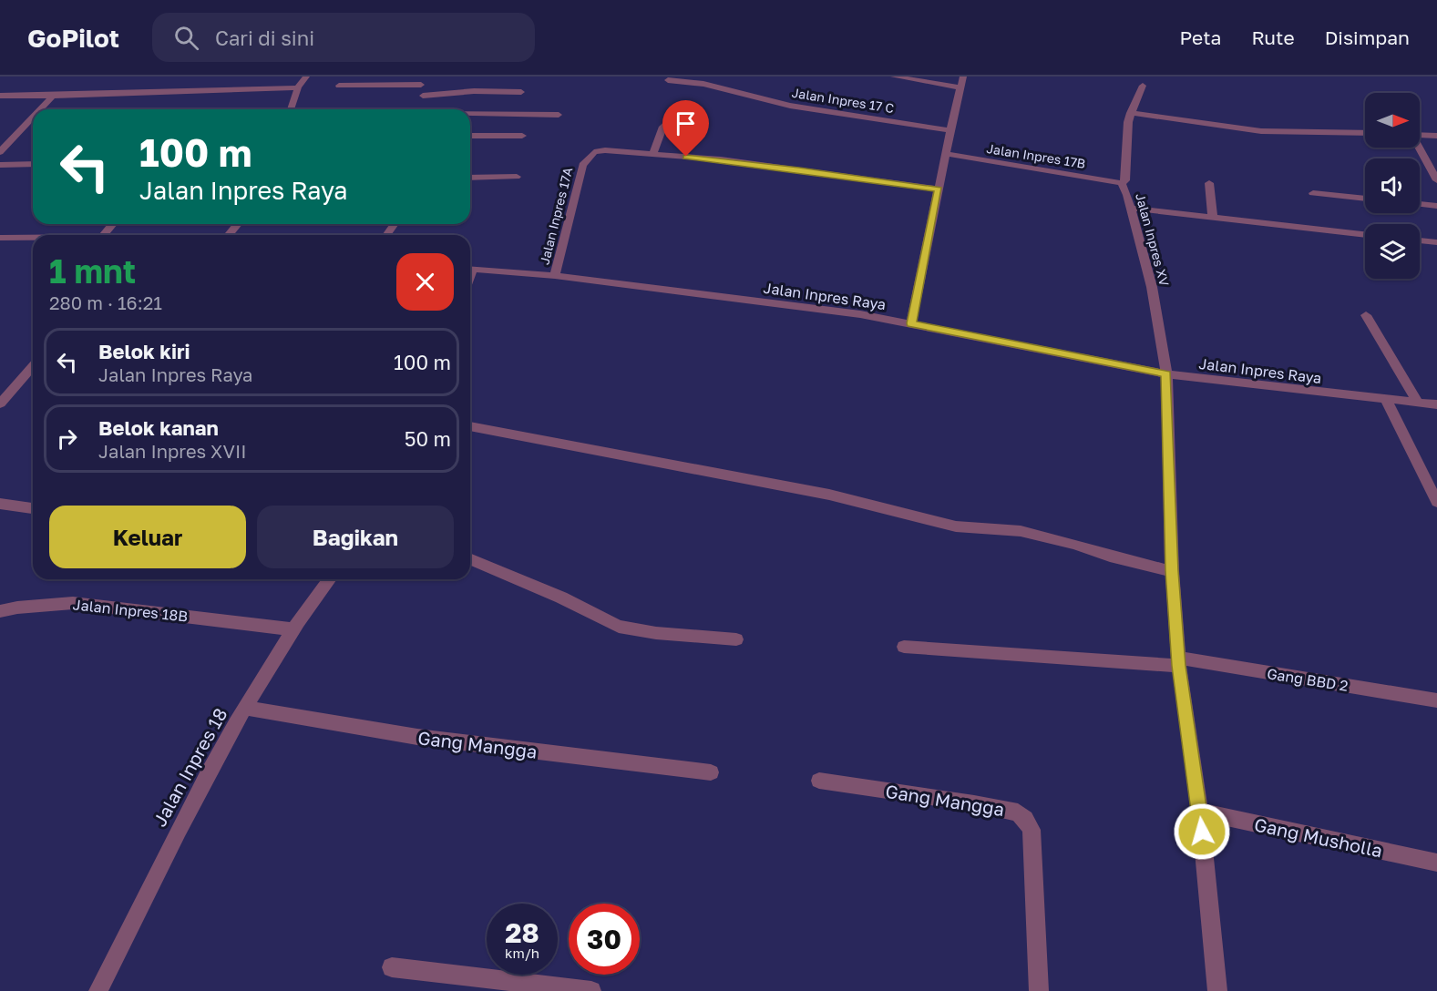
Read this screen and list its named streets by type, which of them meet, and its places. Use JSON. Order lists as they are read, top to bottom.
{
  "streets": {
    "street": [
      "Jalan Inpres 17 C",
      "Jalan Inpres 17B",
      "Jalan Inpres 17A",
      "Jalan Inpres XV",
      "Jalan Inpres Raya",
      "Jalan Inpres 18B",
      "Gang BBD 2",
      "Gang Mangga",
      "Jalan Inpres 18",
      "Gang Musholla"
    ]
  },
  "crossings": [
    ["Jalan Inpres 17B", "Jalan Inpres XV"],
    ["Jalan Inpres 17A", "Jalan Inpres Raya"],
    ["Jalan Inpres XV", "Jalan Inpres Raya"],
    ["Jalan Inpres XV", "Gang BBD 2"],
    ["Jalan Inpres XV", "Gang Musholla"],
    ["Jalan Inpres 18B", "Jalan Inpres 18"],
    ["Gang Mangga", "Jalan Inpres 18"]
  ],
  "north": "right",
  "page": {
    "header": "GoPilot",
    "search": "Cari di sini",
    "nav": ["Peta", "Rute", "Disimpan"],
    "turn": ["100 m", "Jalan Inpres Raya"],
    "heading": ["1 mnt", "280 m · 16:21"],
    "list": [
      {
        "name": "Belok kiri",
        "note": "Jalan Inpres Raya",
        "value": "100 m"
      },
      {
        "name": "Belok kanan",
        "note": "Jalan Inpres XVII",
        "value": "50 m"
      }
    ],
    "buttons": ["Keluar", "Bagikan"],
    "speed": "28 km/h",
    "limit": "30"
  }
}
